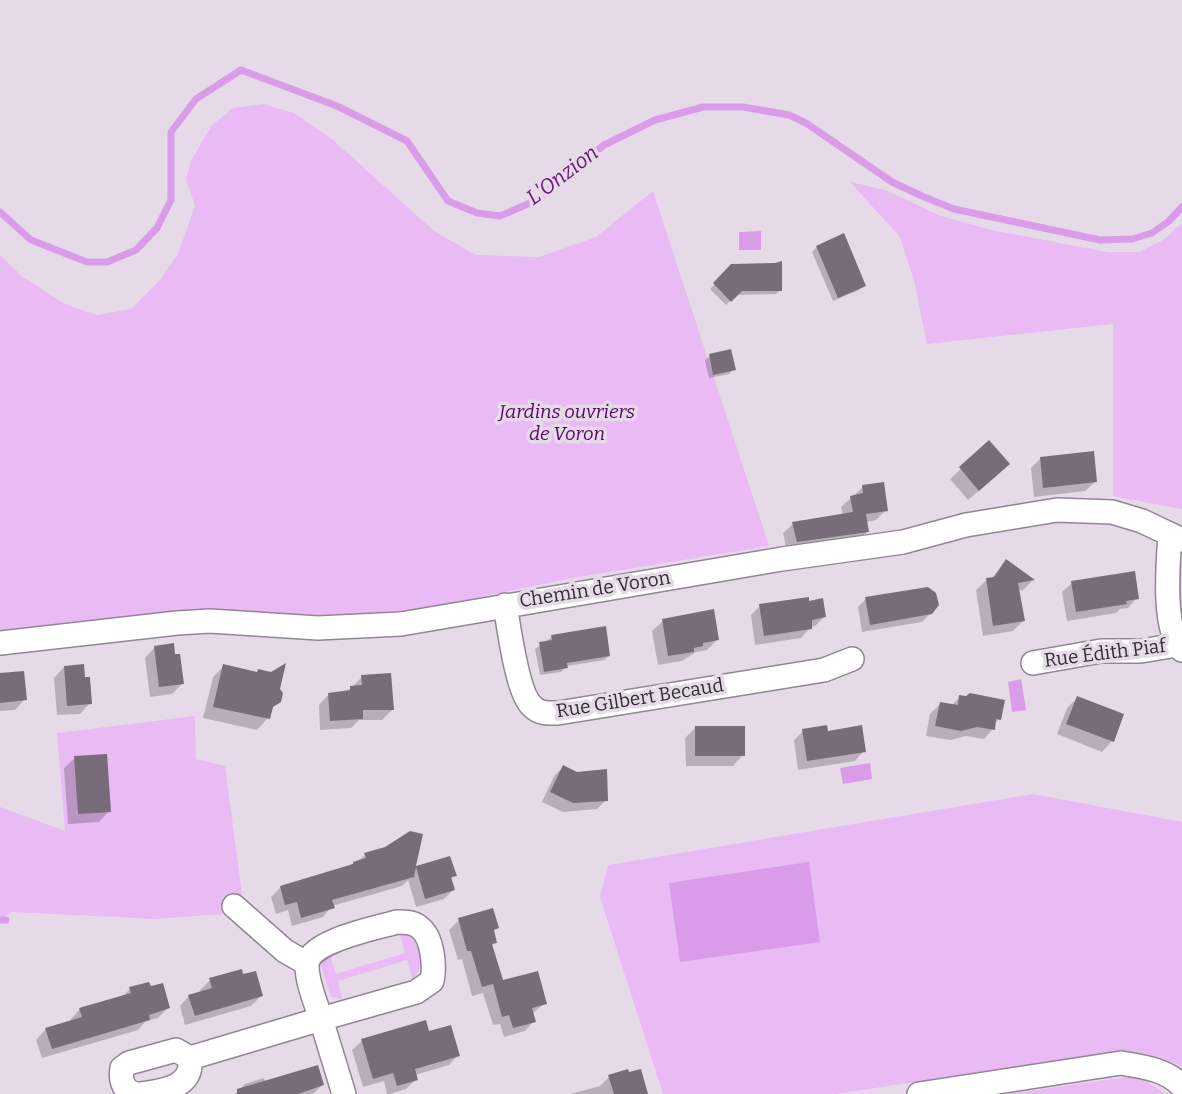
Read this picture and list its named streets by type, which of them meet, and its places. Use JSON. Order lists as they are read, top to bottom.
{
  "streets": {
    "street": ["Chemin de Voron", "Rue Édith Piaf", "Rue Gilbert Becaud"]
  },
  "crossings": [
    ["Chemin de Voron", "Rue Édith Piaf"],
    ["Chemin de Voron", "Rue Gilbert Becaud"]
  ],
  "water": ["L'Onzion"],
  "parks": ["Jardins ouvriers de Voron"]
}
